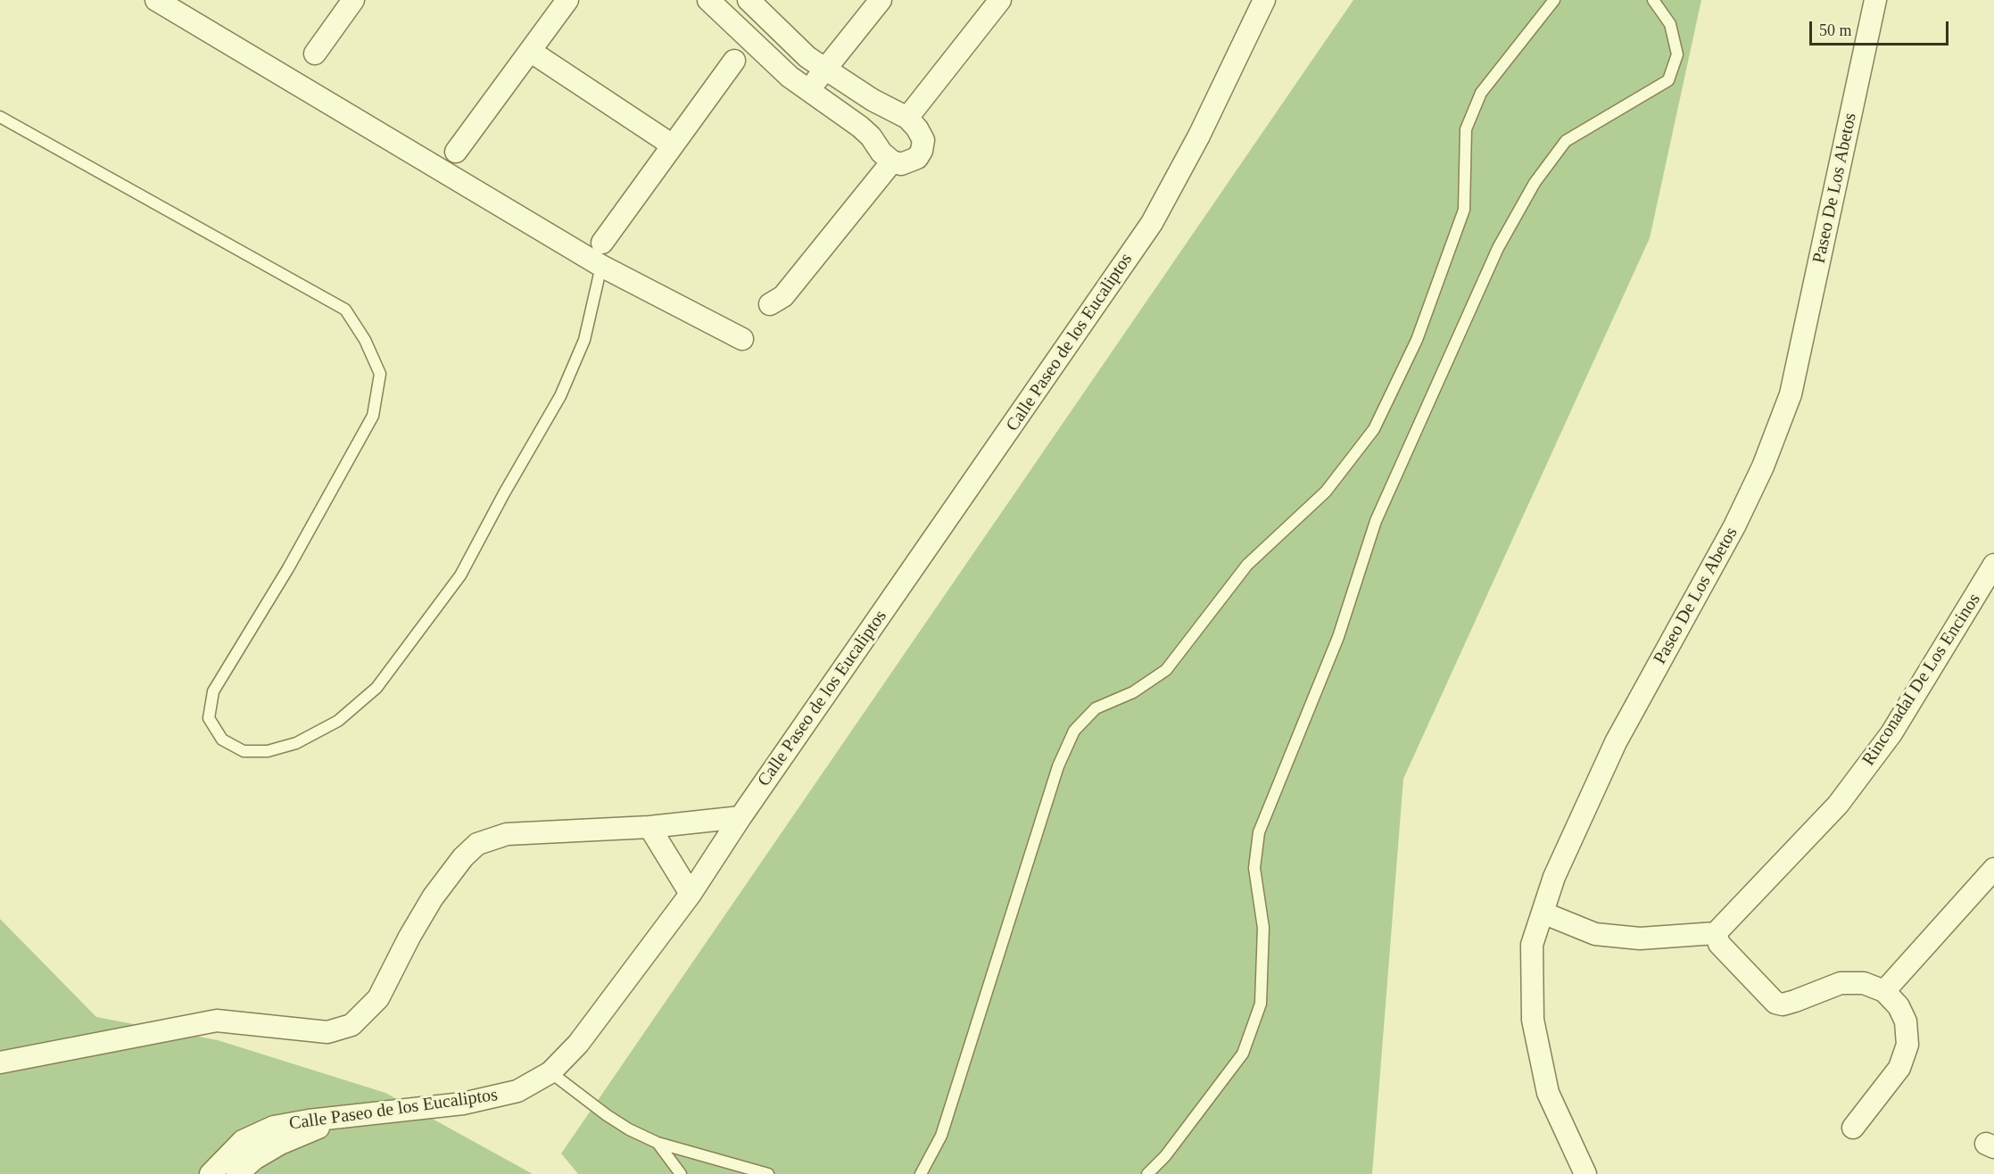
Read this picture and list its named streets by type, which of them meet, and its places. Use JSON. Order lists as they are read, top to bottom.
{
  "streets": {
    "street": ["Paseo De Los Abetos", "Calle Paseo de los Eucaliptos", "RinconadaI De Los Encinos"]
  },
  "scale_bar": "50 m"
}
